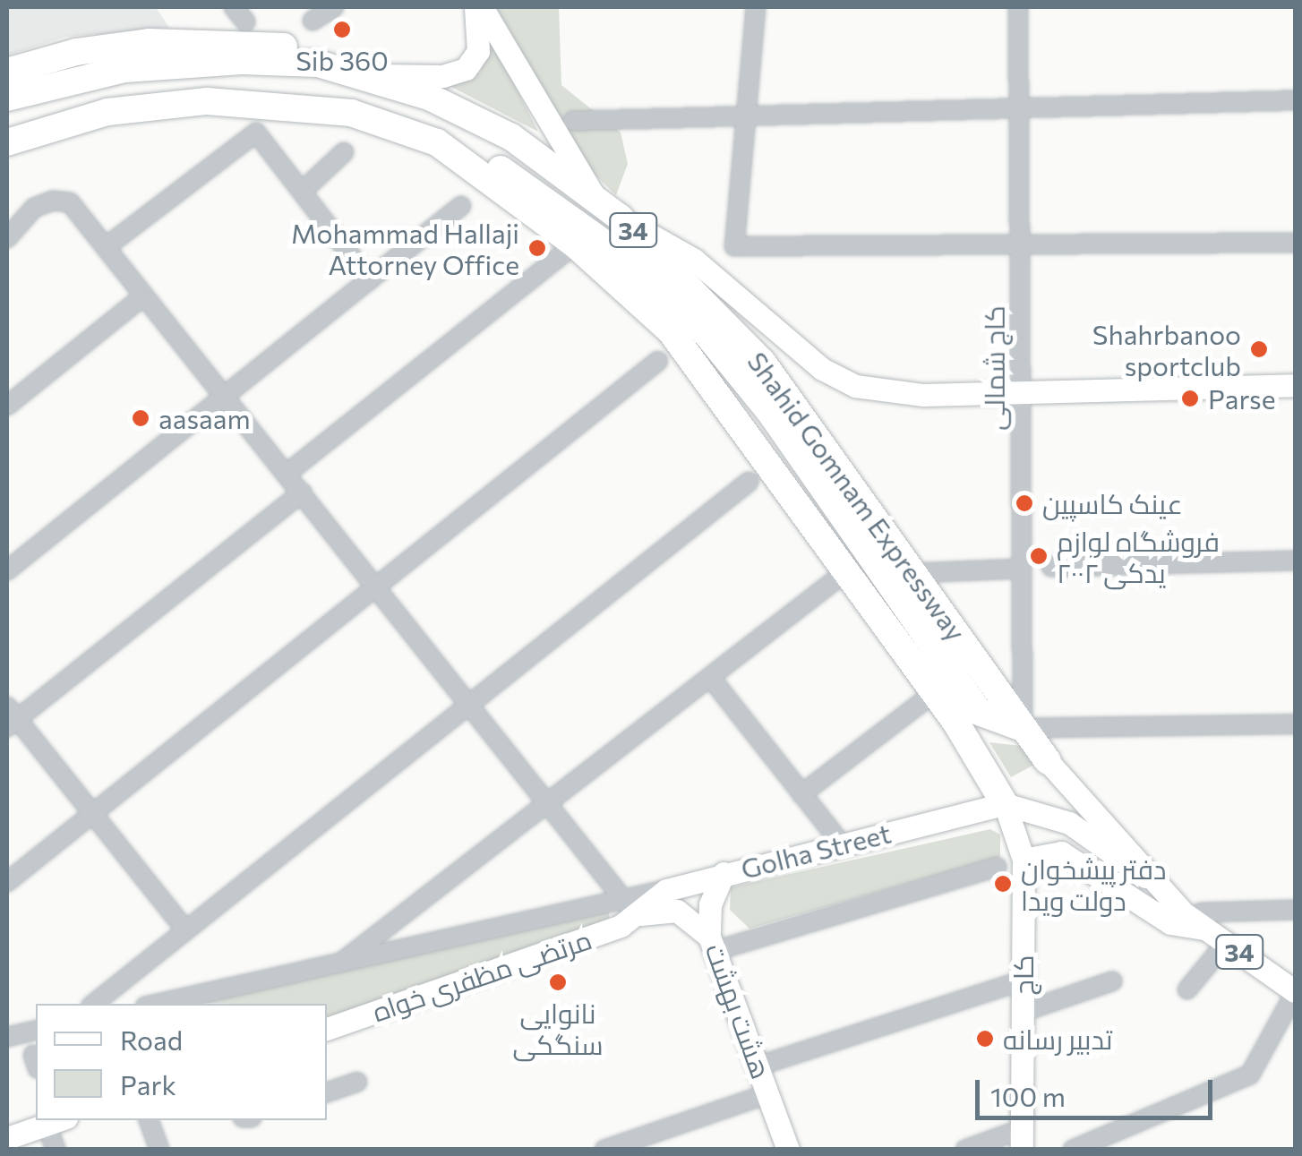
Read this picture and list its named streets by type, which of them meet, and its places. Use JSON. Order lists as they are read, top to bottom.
{
  "streets": {
    "highway": ["34", "Shahid Gomnam Expressway"],
    "main road": [
      "Golha Street",
      "مرتضی مظفری خواه",
      "کاج",
      "هشت بهشت"
    ],
    "street": ["کاج شمالی"]
  },
  "crossings": [
    ["34", "Shahid Gomnam Expressway"],
    ["34", "Golha Street"],
    ["34", "کاج"],
    ["کاج شمالی", "Shahid Gomnam Expressway"],
    ["Shahid Gomnam Expressway", "Golha Street"],
    ["Shahid Gomnam Expressway", "کاج"],
    ["Golha Street", "مرتضی مظفری خواه"],
    ["Golha Street", "کاج"],
    ["Golha Street", "هشت بهشت"]
  ],
  "places": [
    "Sib 360",
    "Mohammad Hallaji Attorney Office",
    "Shahrbanoo sportclub",
    "Parse",
    "aasaam",
    "عینک کاسپین",
    "فروشگاه لوازم یدکی ۲۰۰۲",
    "دفتر پیشخوان دولت ویدا",
    "نانوایی سنگکی",
    "تدبیر رسانه"
  ],
  "legend": ["Road", "Park"],
  "scale_bar": "100 m"
}
